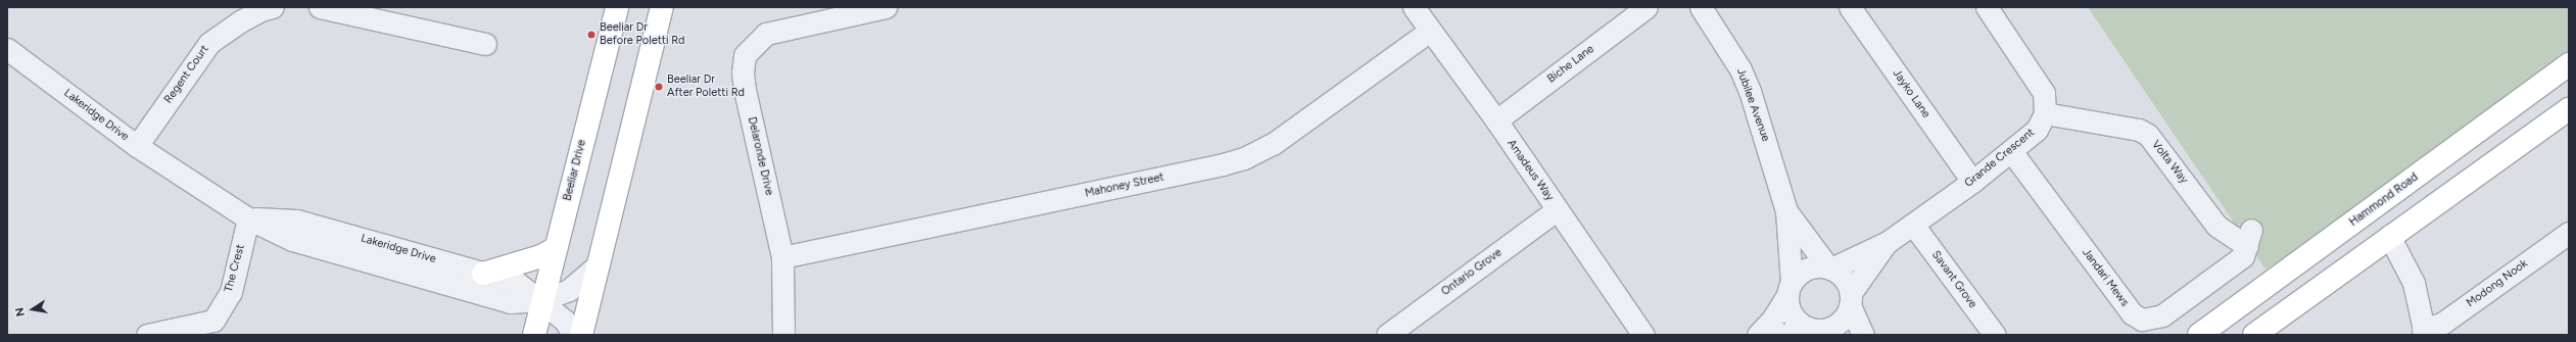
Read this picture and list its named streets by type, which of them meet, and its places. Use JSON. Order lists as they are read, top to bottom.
{
  "streets": {
    "main road": ["Beeliar Drive", "Hammond Road"],
    "street": [
      "Biche Lane",
      "Regent Court",
      "Jayko Lane",
      "Jubilee Avenue",
      "Lakeridge Drive",
      "Delaronde Drive",
      "Grande Crescent",
      "Volta Way",
      "Amadeus Way",
      "Mahoney Street",
      "The Crest",
      "Ontario Grove",
      "Jandari Mews",
      "Savant Grove",
      "Modong Nook"
    ]
  },
  "crossings": [
    ["Biche Lane", "Amadeus Way"],
    ["Regent Court", "Lakeridge Drive"],
    ["Jayko Lane", "Grande Crescent"],
    ["Jubilee Avenue", "Grande Crescent"],
    ["Lakeridge Drive", "Beeliar Drive"],
    ["Lakeridge Drive", "The Crest"],
    ["Delaronde Drive", "Mahoney Street"],
    ["Grande Crescent", "Volta Way"],
    ["Grande Crescent", "Jandari Mews"],
    ["Grande Crescent", "Savant Grove"],
    ["Volta Way", "Jandari Mews"],
    ["Amadeus Way", "Mahoney Street"],
    ["Amadeus Way", "Ontario Grove"]
  ],
  "places": ["Beeliar Dr Before Poletti Rd", "Beeliar Dr After Poletti Rd"],
  "north": "left"
}
